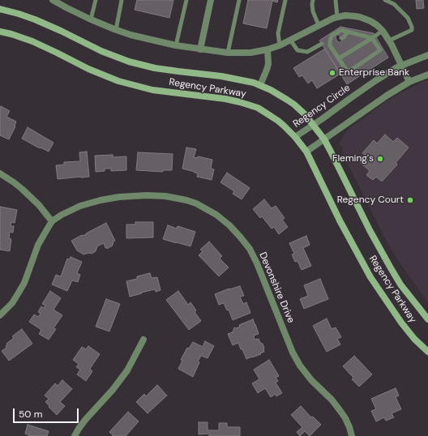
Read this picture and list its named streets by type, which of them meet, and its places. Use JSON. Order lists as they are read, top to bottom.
{
  "streets": {
    "main road": ["Regency Parkway"],
    "street": ["Regency Circle", "Devonshire Drive"]
  },
  "crossings": [
    ["Regency Parkway", "Regency Circle"]
  ],
  "places": ["Enterprise Bank", "Fleming's", "Regency Court"],
  "scale_bar": "50 m"
}
